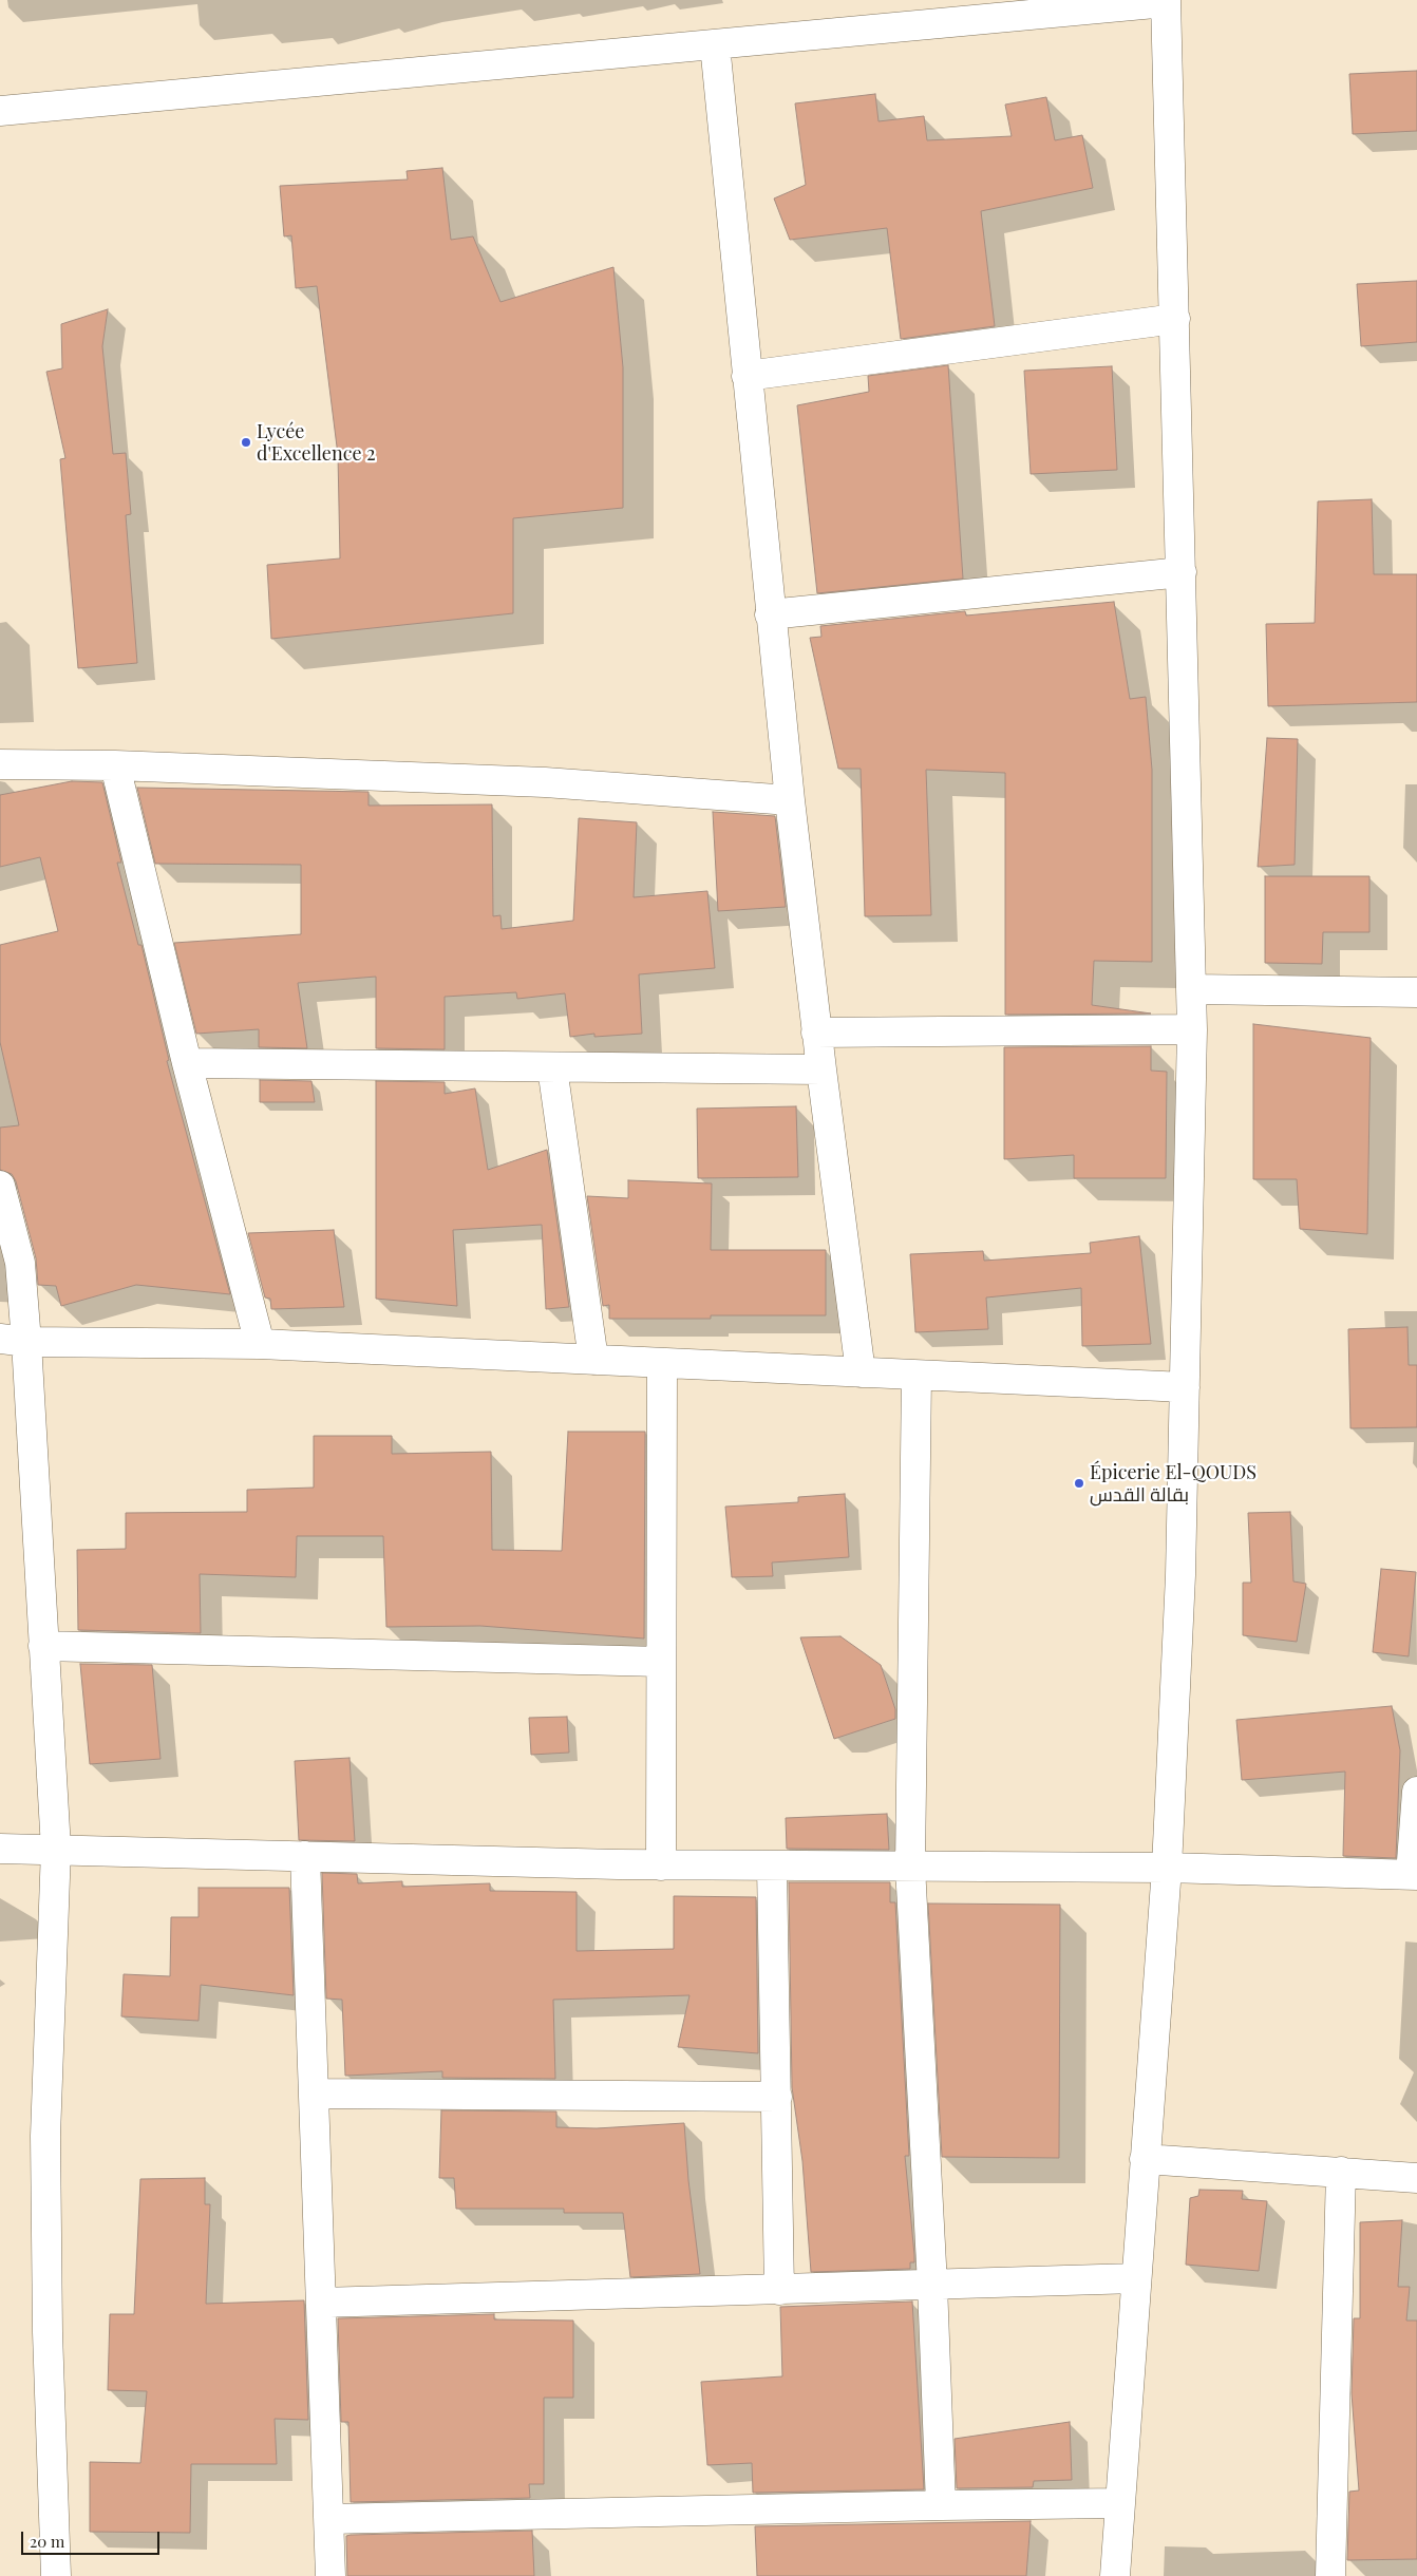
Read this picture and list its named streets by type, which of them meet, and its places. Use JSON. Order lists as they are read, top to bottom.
{
  "places": ["Lycée d'Excellence 2", "Épicerie El-QOUDS بقالة القدس"],
  "scale_bar": "20 m"
}
